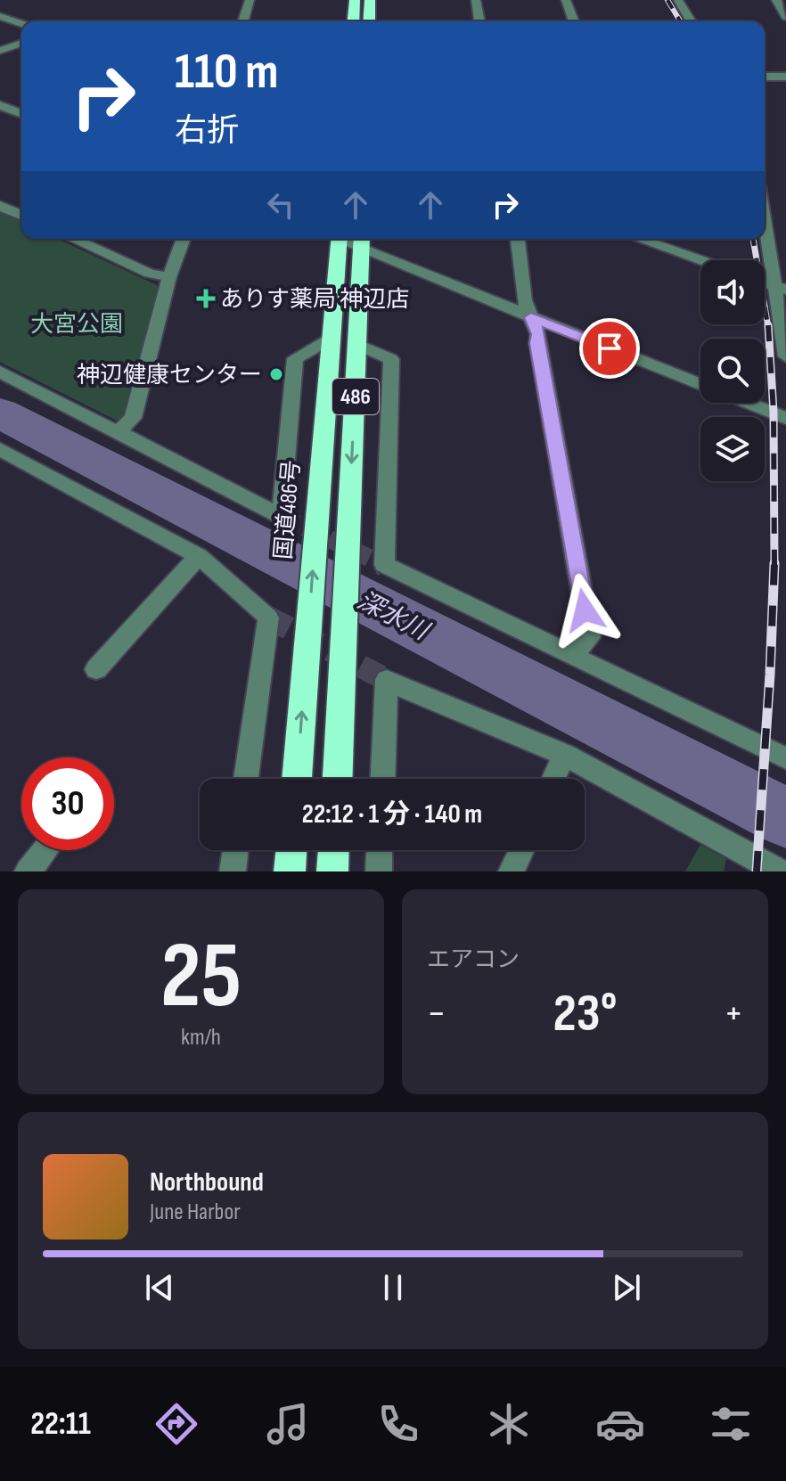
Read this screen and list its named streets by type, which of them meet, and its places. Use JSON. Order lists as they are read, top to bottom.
{
  "streets": {
    "highway": ["486", "国道486号"]
  },
  "water": ["深水川"],
  "parks": ["大宮公園"],
  "places": {
    "health": ["ありす薬局 神辺店"],
    "other": ["神辺健康センター"]
  },
  "page": {
    "turn": ["110 m", "右折"],
    "limit": "30",
    "trip": "22:12 · 1 分 · 140 m",
    "tile": [
      ["25", "km/h"],
      "エアコン"
    ],
    "heat": ["−", "23°", "+"],
    "song": ["Northbound", "June Harbor"],
    "tabs": "22:11"
  }
}
